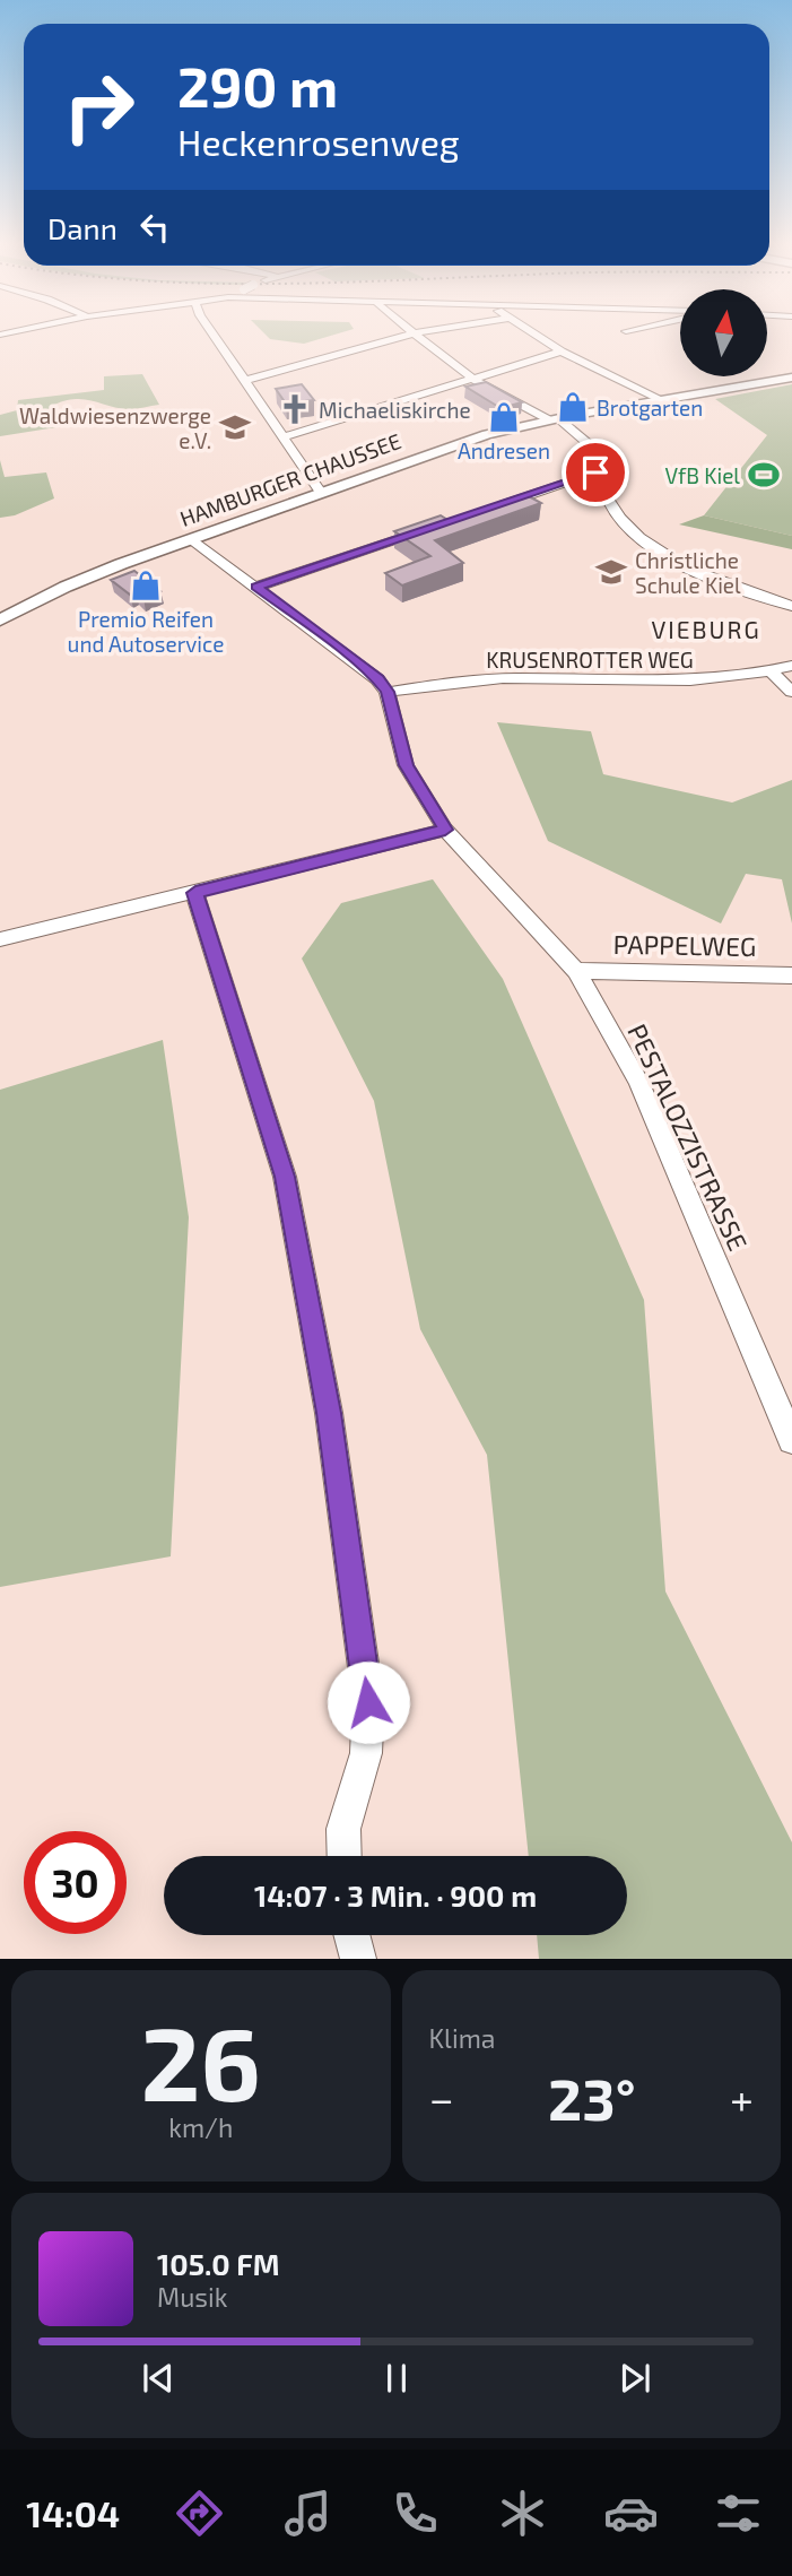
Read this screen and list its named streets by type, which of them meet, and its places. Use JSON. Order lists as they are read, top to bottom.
{
  "streets": {
    "main road": ["HAMBURGER CHAUSSEE"],
    "street": ["KRUSENROTTER WEG", "PAPPELWEG", "PESTALOZZISTRASSE"]
  },
  "crossings": [
    ["KRUSENROTTER WEG", "PESTALOZZISTRASSE"],
    ["PAPPELWEG", "PESTALOZZISTRASSE"]
  ],
  "districts": ["VIEBURG"],
  "places": {
    "shop": ["Brotgarten", "Andresen", "Premio Reifen und Autoservice"],
    "church": ["Michaeliskirche"],
    "school or university": ["Waldwiesenzwerge e.V.", "Christliche Schule Kiel"],
    "sports": ["VfB Kiel"]
  },
  "north": "top",
  "page": {
    "turn": ["290 m", "Heckenrosenweg"],
    "then": "Dann",
    "limit": "30",
    "trip": "14:07 · 3 Min. · 900 m",
    "tile": [
      ["26", "km/h"],
      "Klima"
    ],
    "heat": ["−", "23°", "+"],
    "song": ["105.0 FM", "Musik"],
    "tabs": "14:04"
  }
}
